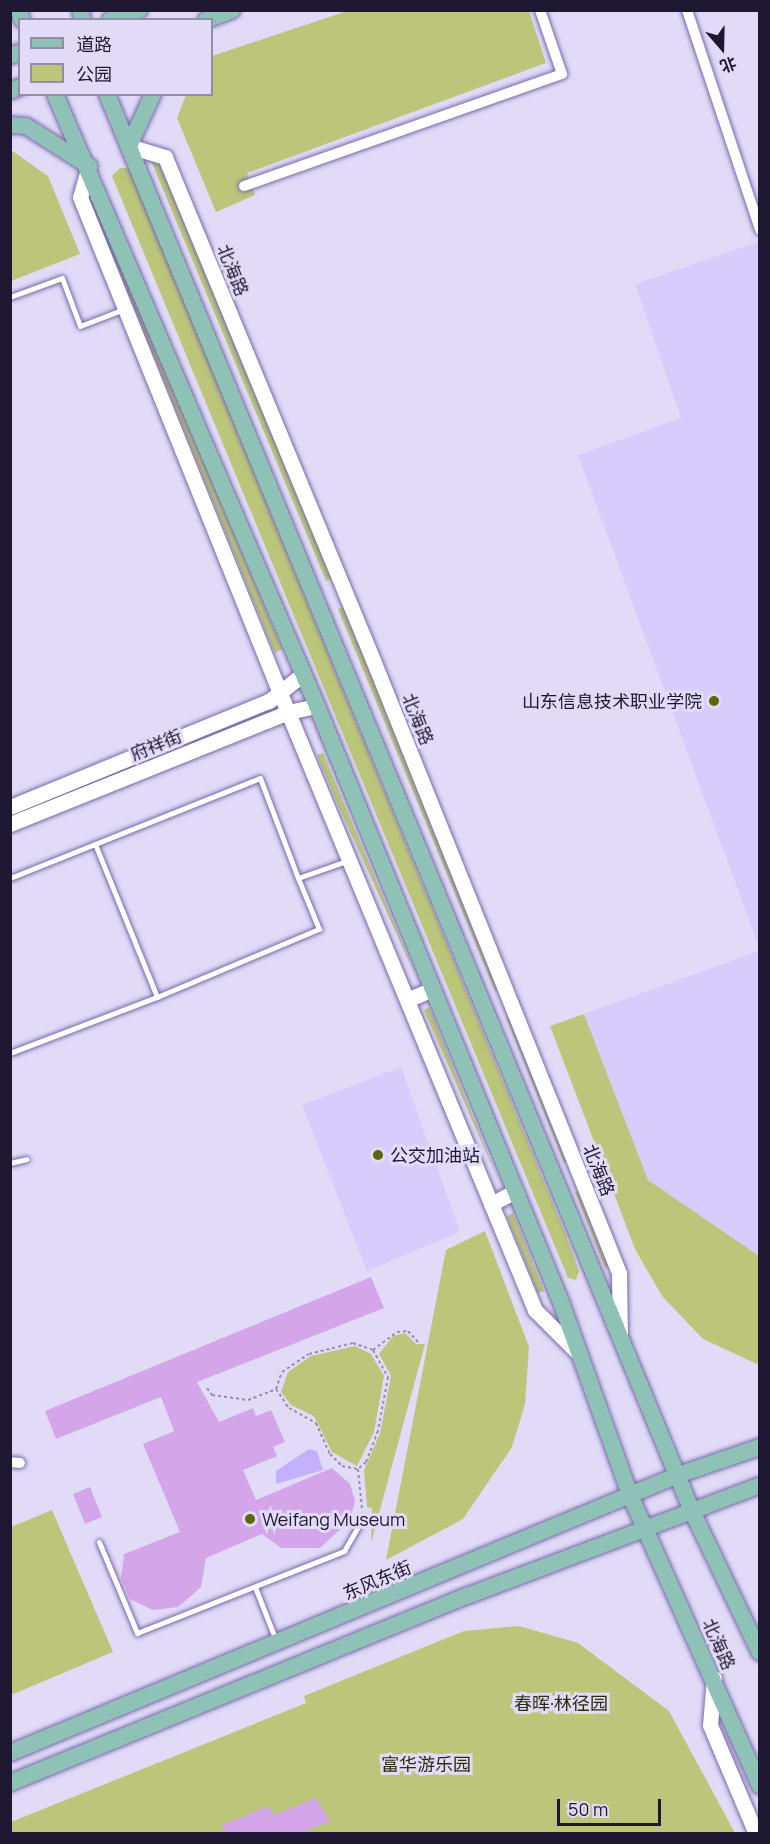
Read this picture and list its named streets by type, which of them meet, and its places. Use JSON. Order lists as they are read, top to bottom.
{
  "streets": {
    "main road": ["北海路", "东风东街"],
    "street": ["府祥街"]
  },
  "crossings": [
    ["北海路", "府祥街"],
    ["北海路", "东风东街"]
  ],
  "parks": ["春晖·林径园", "富华游乐园"],
  "places": ["山东信息技术职业学院", "公交加油站", "Weifang Museum"],
  "legend": ["道路", "公园"],
  "scale_bar": "50 m",
  "north": "bottom"
}
